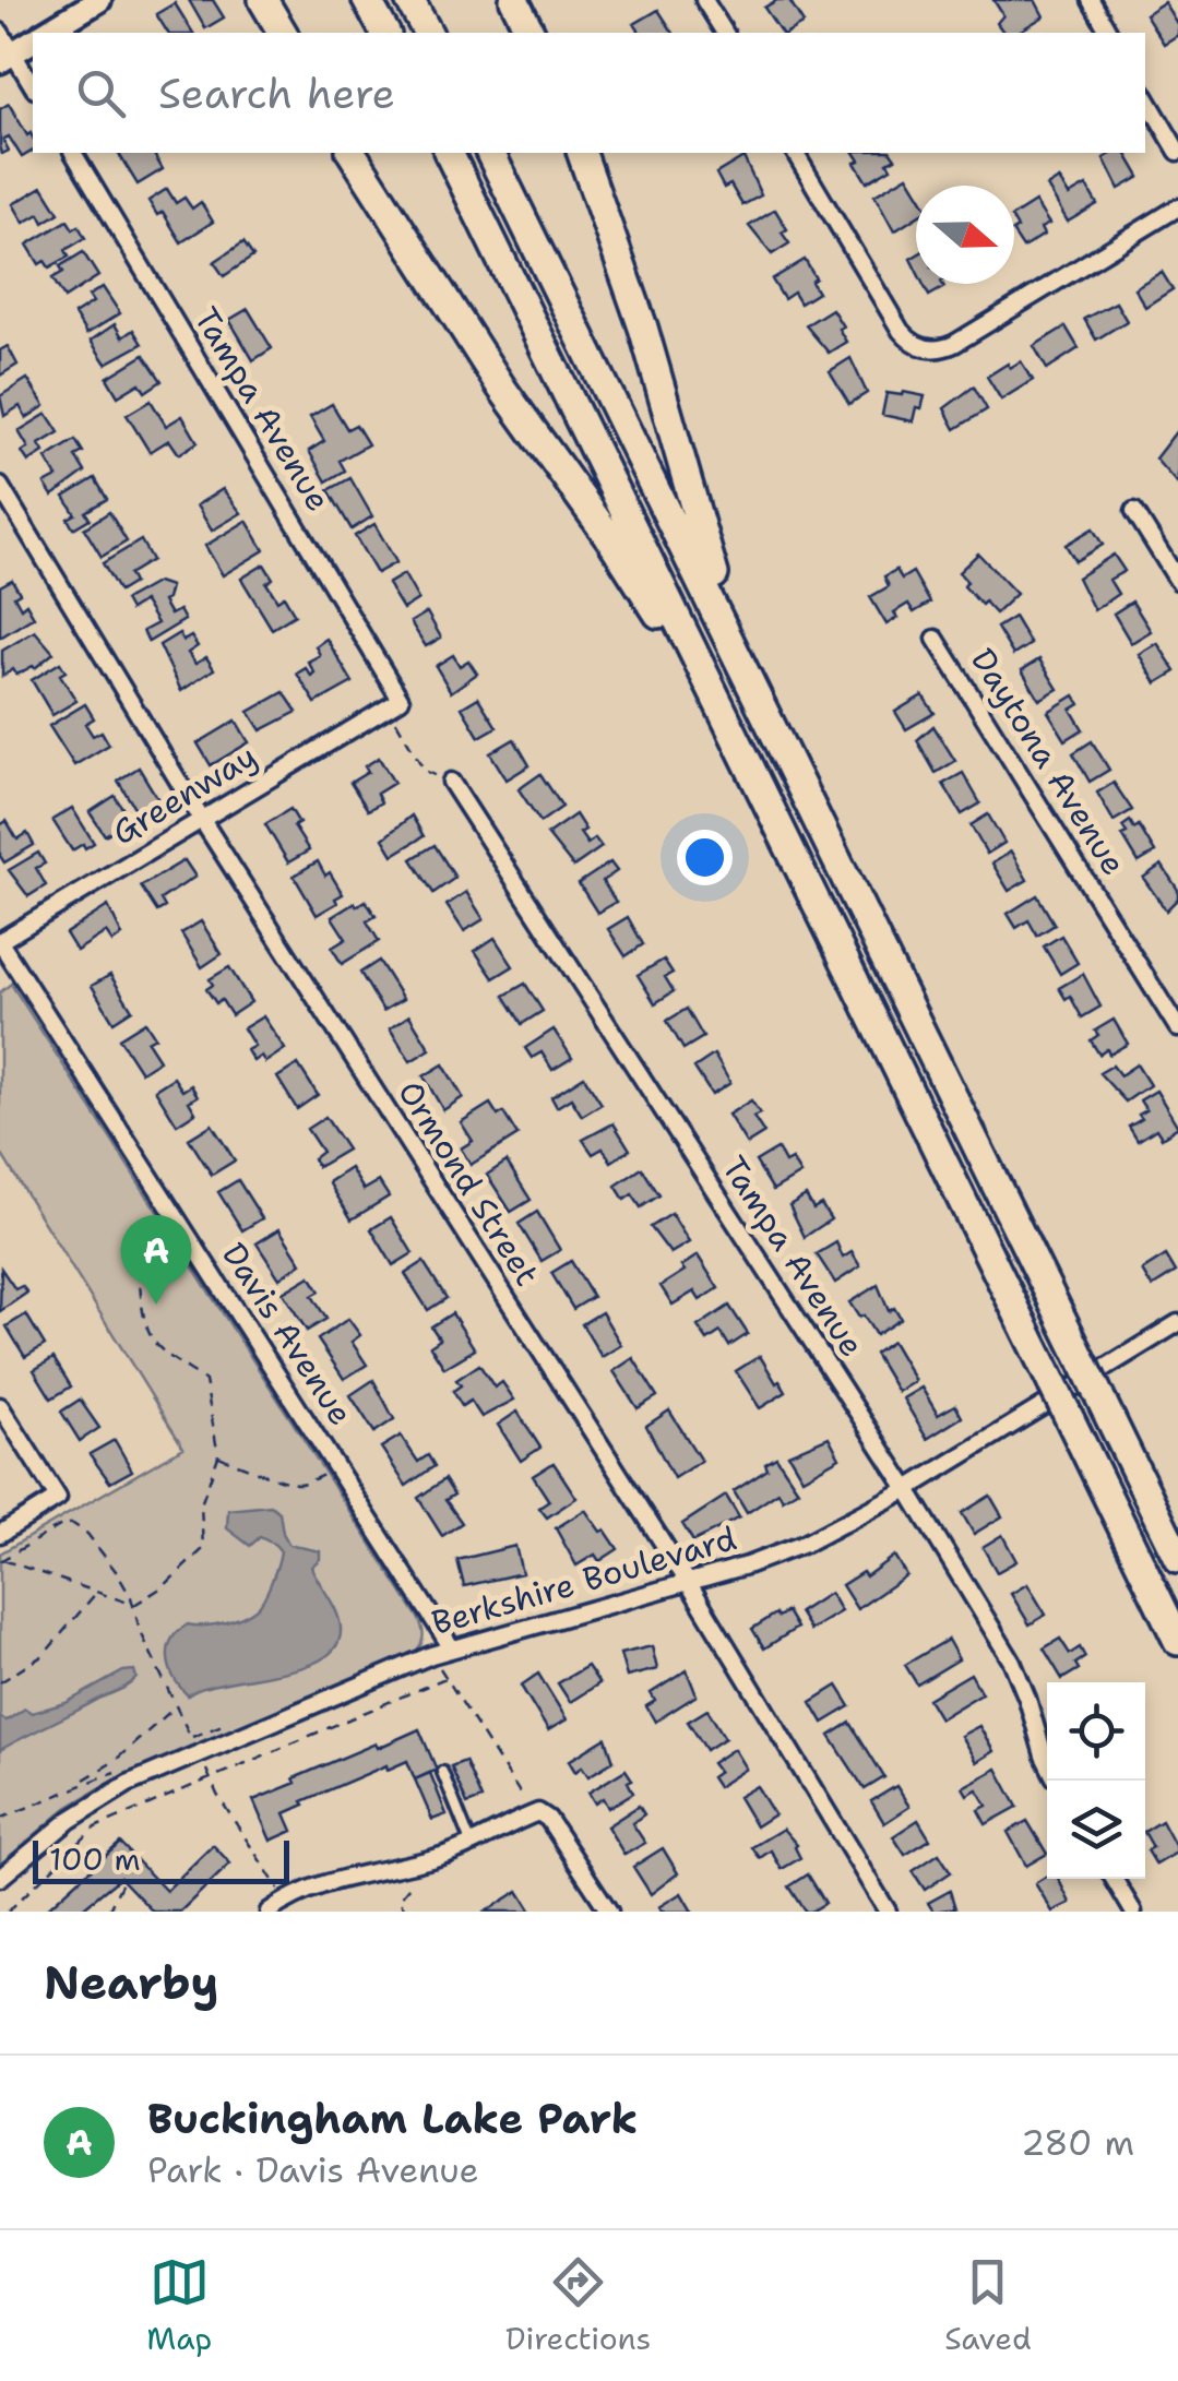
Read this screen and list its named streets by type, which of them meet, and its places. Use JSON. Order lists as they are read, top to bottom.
{
  "streets": {
    "street": [
      "Tampa Avenue",
      "Daytona Avenue",
      "Greenway",
      "Ormond Street",
      "Davis Avenue",
      "Berkshire Boulevard"
    ]
  },
  "crossings": [
    ["Tampa Avenue", "Greenway"],
    ["Tampa Avenue", "Berkshire Boulevard"],
    ["Greenway", "Ormond Street"],
    ["Greenway", "Davis Avenue"],
    ["Ormond Street", "Berkshire Boulevard"],
    ["Davis Avenue", "Berkshire Boulevard"]
  ],
  "scale_bar": "100 m",
  "north": "right",
  "page": {
    "search": "Search here",
    "pins": "A",
    "scale": "100 m",
    "heading": "Nearby",
    "list": [
      {
        "mark": "A",
        "name": "Buckingham Lake Park",
        "note": "Park · Davis Avenue",
        "value": "280 m"
      }
    ],
    "nav": ["Map", "Directions", "Saved"]
  }
}
